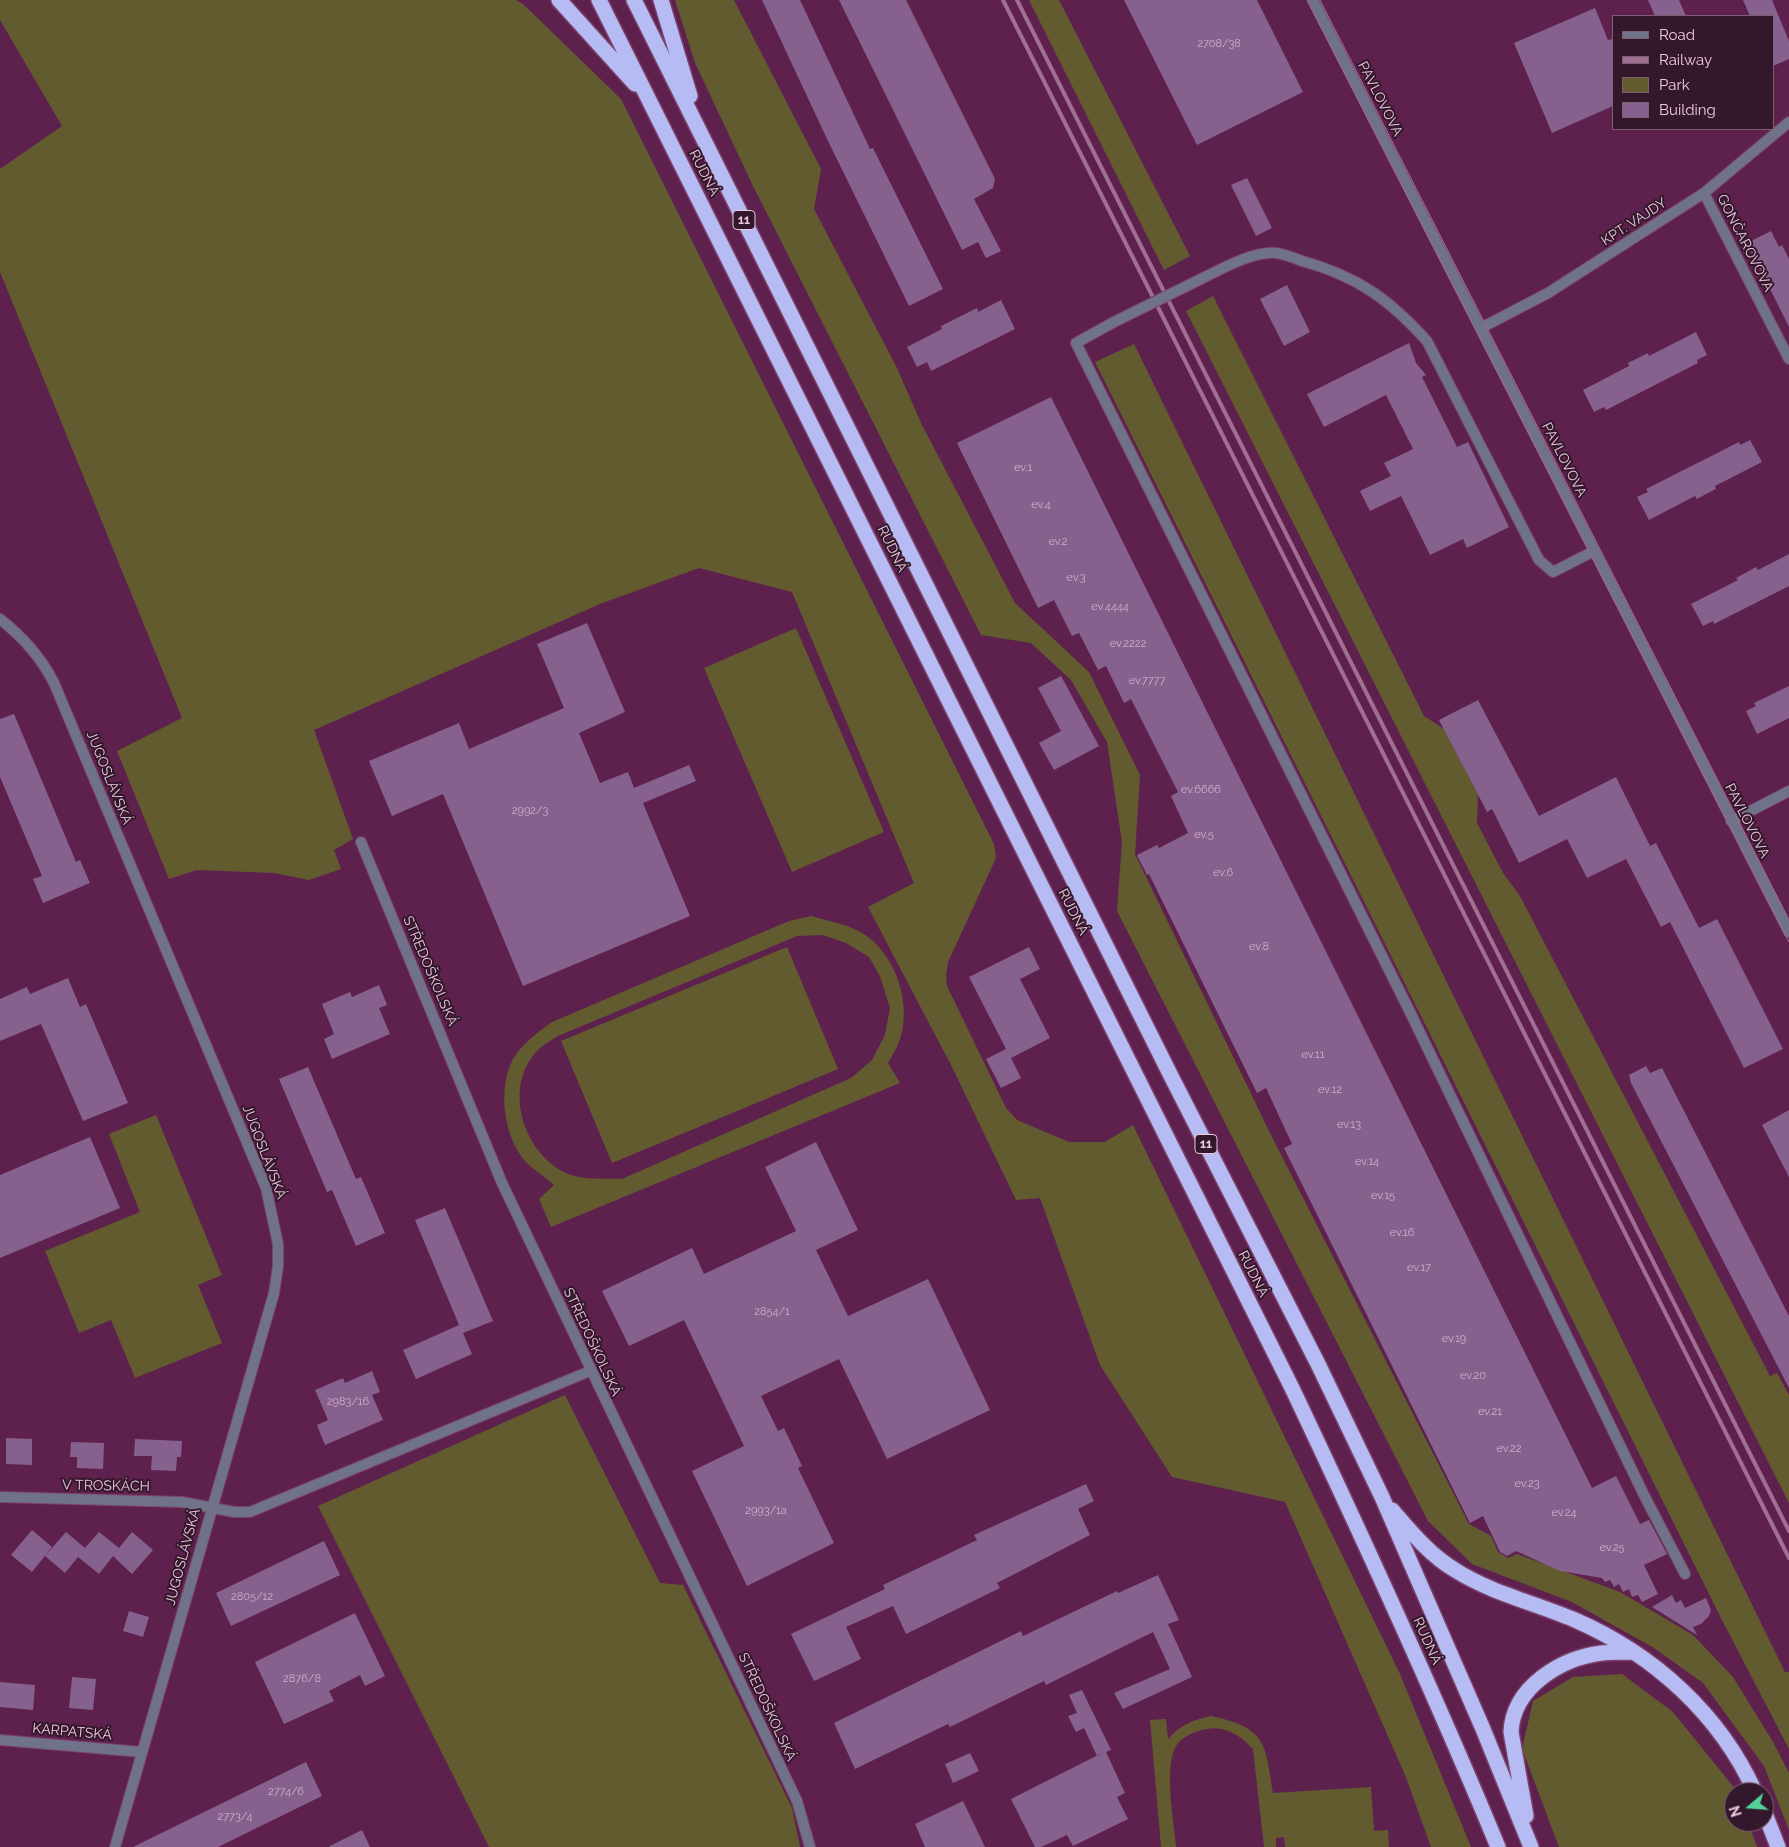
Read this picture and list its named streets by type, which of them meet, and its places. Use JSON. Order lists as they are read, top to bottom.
{
  "streets": {
    "highway": ["RUDNÁ", "11"],
    "street": [
      "PAVLOVOVA",
      "KPT. VAJDY",
      "GONČAROVOVA",
      "JUGOSLÁVSKÁ",
      "STŘEDOŠKOLSKÁ",
      "V TROSKÁCH",
      "KARPATSKÁ"
    ]
  },
  "crossings": [
    ["PAVLOVOVA", "KPT. VAJDY"],
    ["KPT. VAJDY", "GONČAROVOVA"],
    ["JUGOSLÁVSKÁ", "V TROSKÁCH"],
    ["JUGOSLÁVSKÁ", "KARPATSKÁ"],
    ["STŘEDOŠKOLSKÁ", "V TROSKÁCH"]
  ],
  "house_numbers": [
    "2708/38",
    "ev.1",
    "ev.4",
    "ev.2",
    "ev.3",
    "ev.4444",
    "ev.2222",
    "ev.7777",
    "ev.6666",
    "2992/3",
    "ev.5",
    "ev.6",
    "ev.8",
    "ev.11",
    "ev.12",
    "ev.13",
    "ev.14",
    "ev.15",
    "ev.16",
    "ev.17",
    "2854/1",
    "ev.19",
    "ev.20",
    "2983/16",
    "ev.21",
    "ev.22",
    "ev.23",
    "2993/1a",
    "ev.24",
    "ev.25",
    "2805/12",
    "2876/8",
    "2774/6",
    "2773/4"
  ],
  "legend": [
    "Road",
    "Railway",
    "Park",
    "Building"
  ],
  "north": "left"
}
